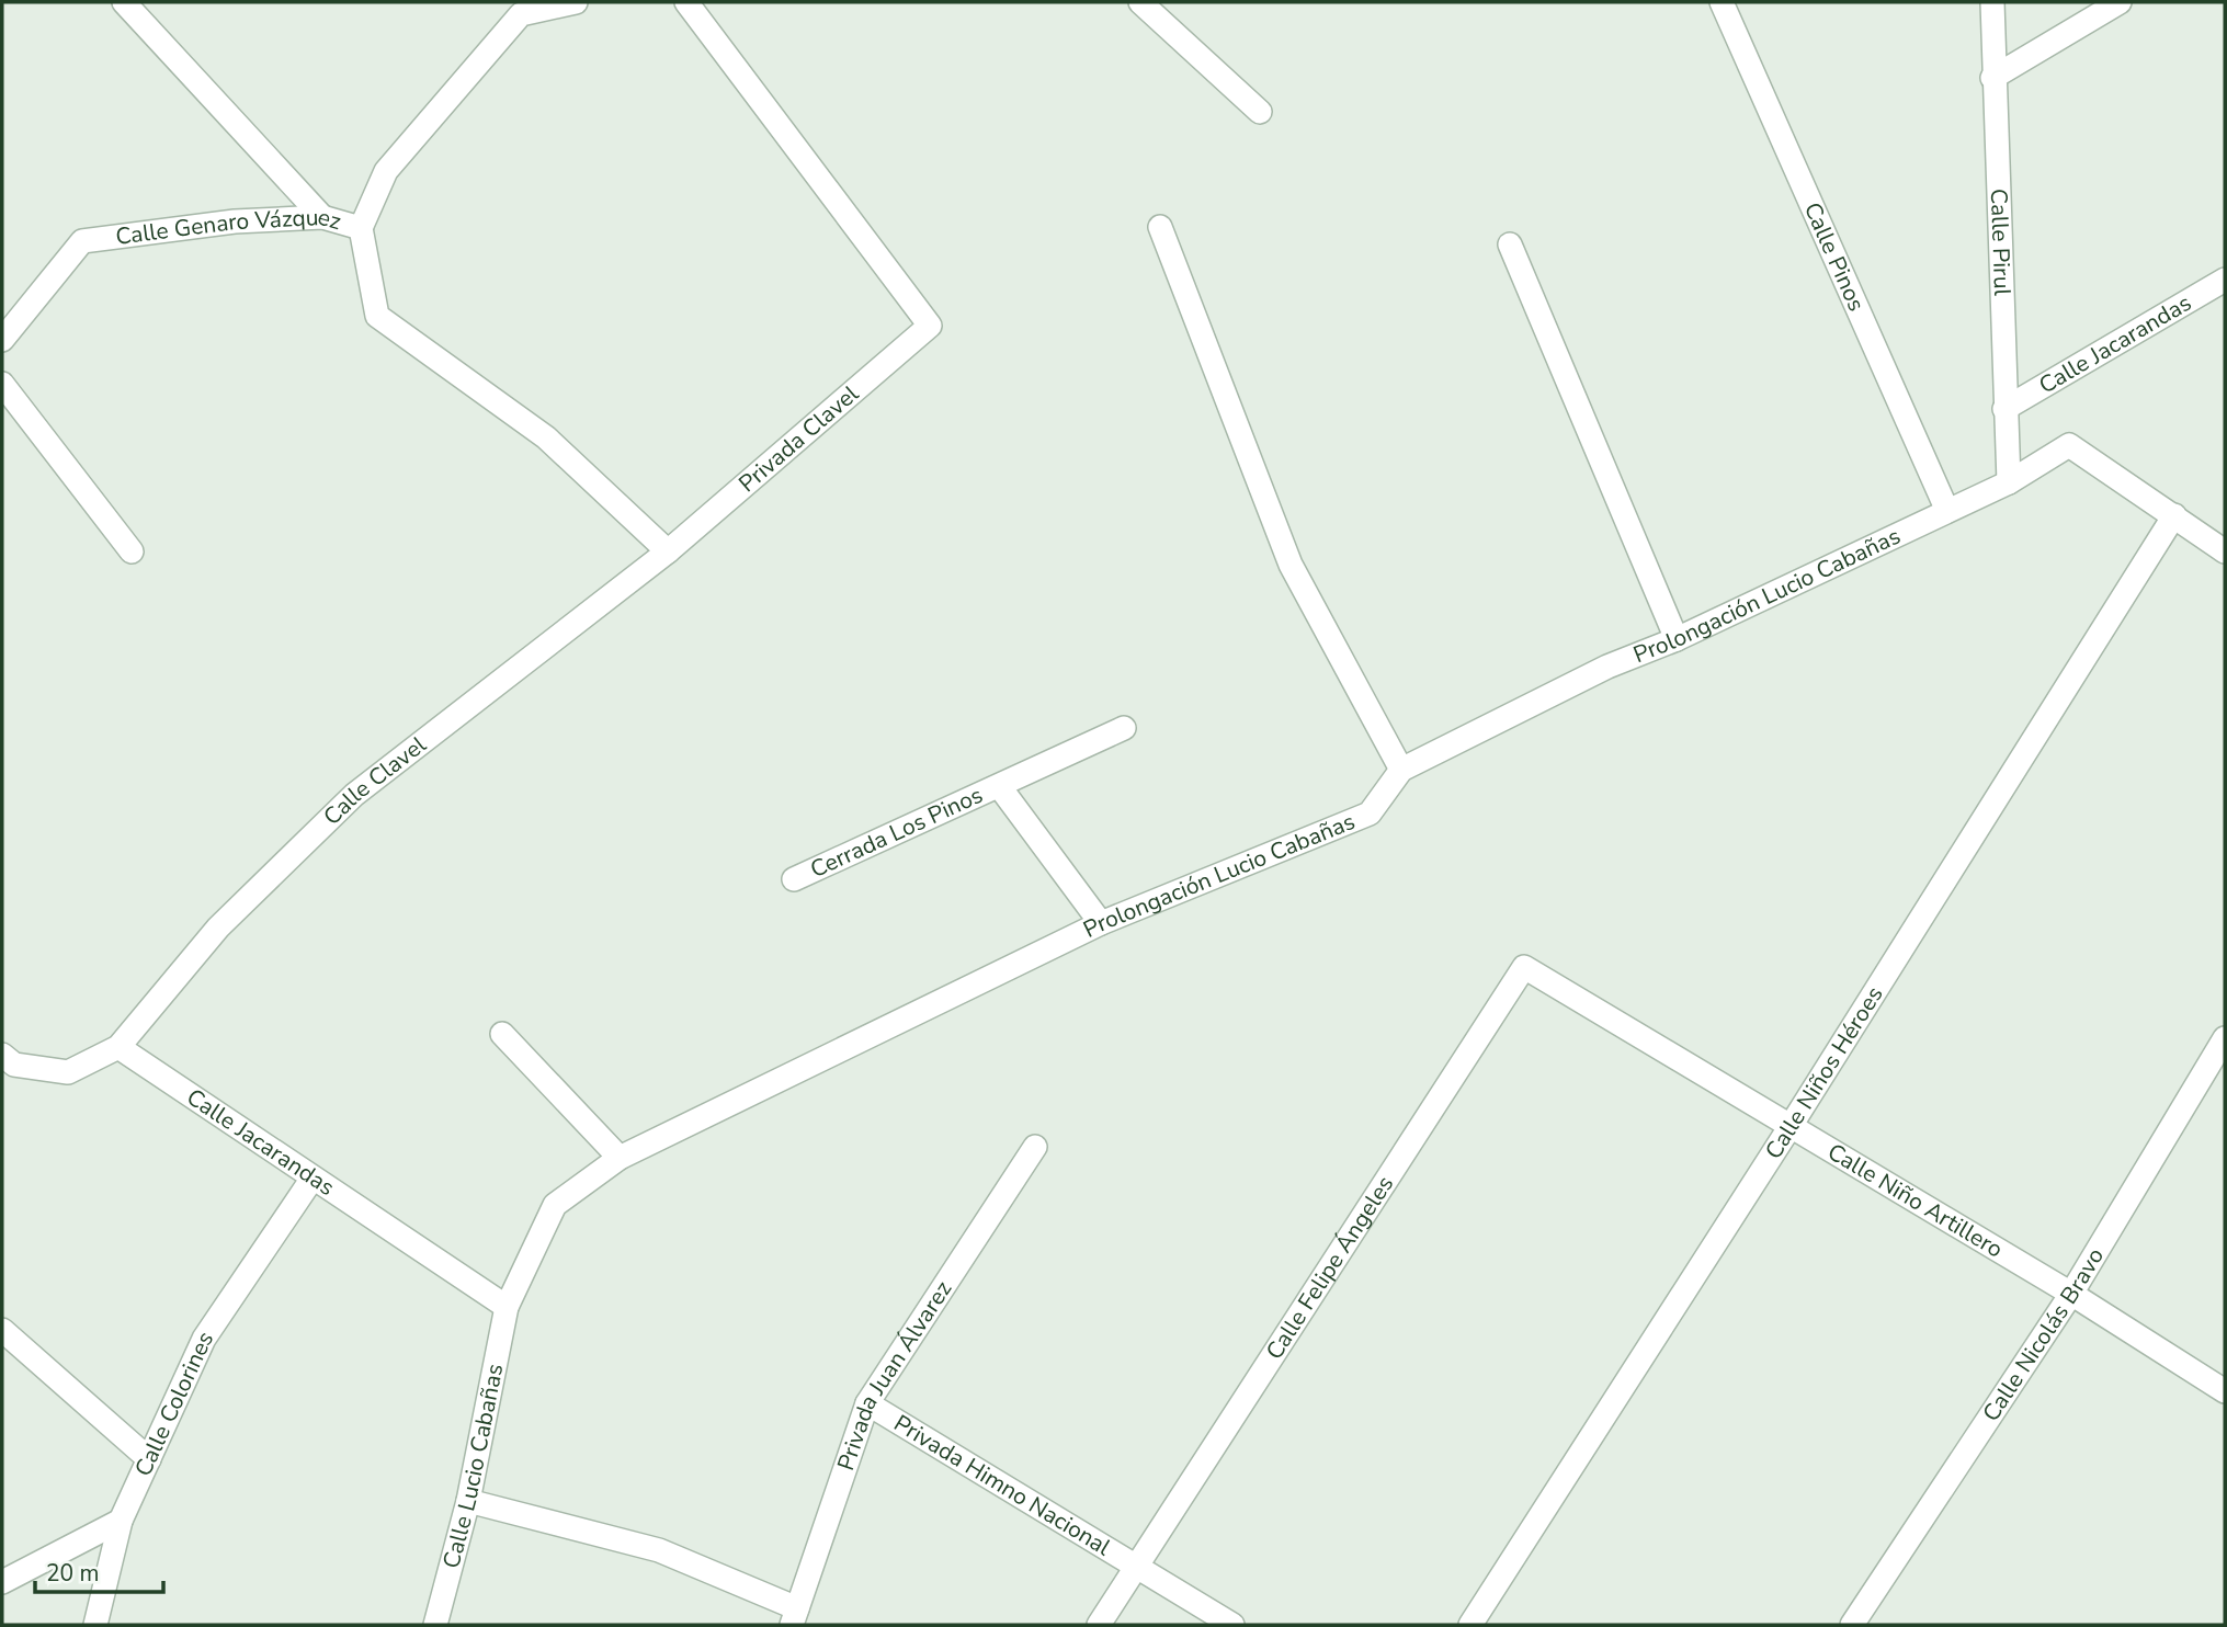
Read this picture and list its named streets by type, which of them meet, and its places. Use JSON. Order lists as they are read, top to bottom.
{
  "streets": {
    "street": [
      "Calle Genaro Vázquez",
      "Calle Pirul",
      "Calle Pinos",
      "Calle Jacarandas",
      "Privada Clavel",
      "Prolongación Lucio Cabañas",
      "Calle Clavel",
      "Cerrada Los Pinos",
      "Calle Niños Héroes",
      "Calle Niño Artillero",
      "Calle Felipe Ángeles",
      "Calle Nicolás Bravo",
      "Privada Juan Álvarez",
      "Calle Colorines",
      "Calle Lucio Cabañas",
      "Privada Himno Nacional"
    ]
  },
  "crossings": [
    ["Calle Pirul", "Calle Jacarandas"],
    ["Calle Pirul", "Prolongación Lucio Cabañas"],
    ["Calle Pinos", "Prolongación Lucio Cabañas"],
    ["Calle Jacarandas", "Prolongación Lucio Cabañas"],
    ["Calle Jacarandas", "Calle Clavel"],
    ["Calle Jacarandas", "Calle Colorines"],
    ["Calle Jacarandas", "Calle Lucio Cabañas"],
    ["Privada Clavel", "Calle Clavel"],
    ["Prolongación Lucio Cabañas", "Cerrada Los Pinos"],
    ["Prolongación Lucio Cabañas", "Calle Niños Héroes"],
    ["Prolongación Lucio Cabañas", "Calle Lucio Cabañas"],
    ["Calle Niños Héroes", "Calle Niño Artillero"],
    ["Calle Niño Artillero", "Calle Felipe Ángeles"],
    ["Calle Niño Artillero", "Calle Nicolás Bravo"],
    ["Calle Felipe Ángeles", "Privada Himno Nacional"],
    ["Privada Juan Álvarez", "Privada Himno Nacional"]
  ],
  "scale_bar": "20 m"
}
